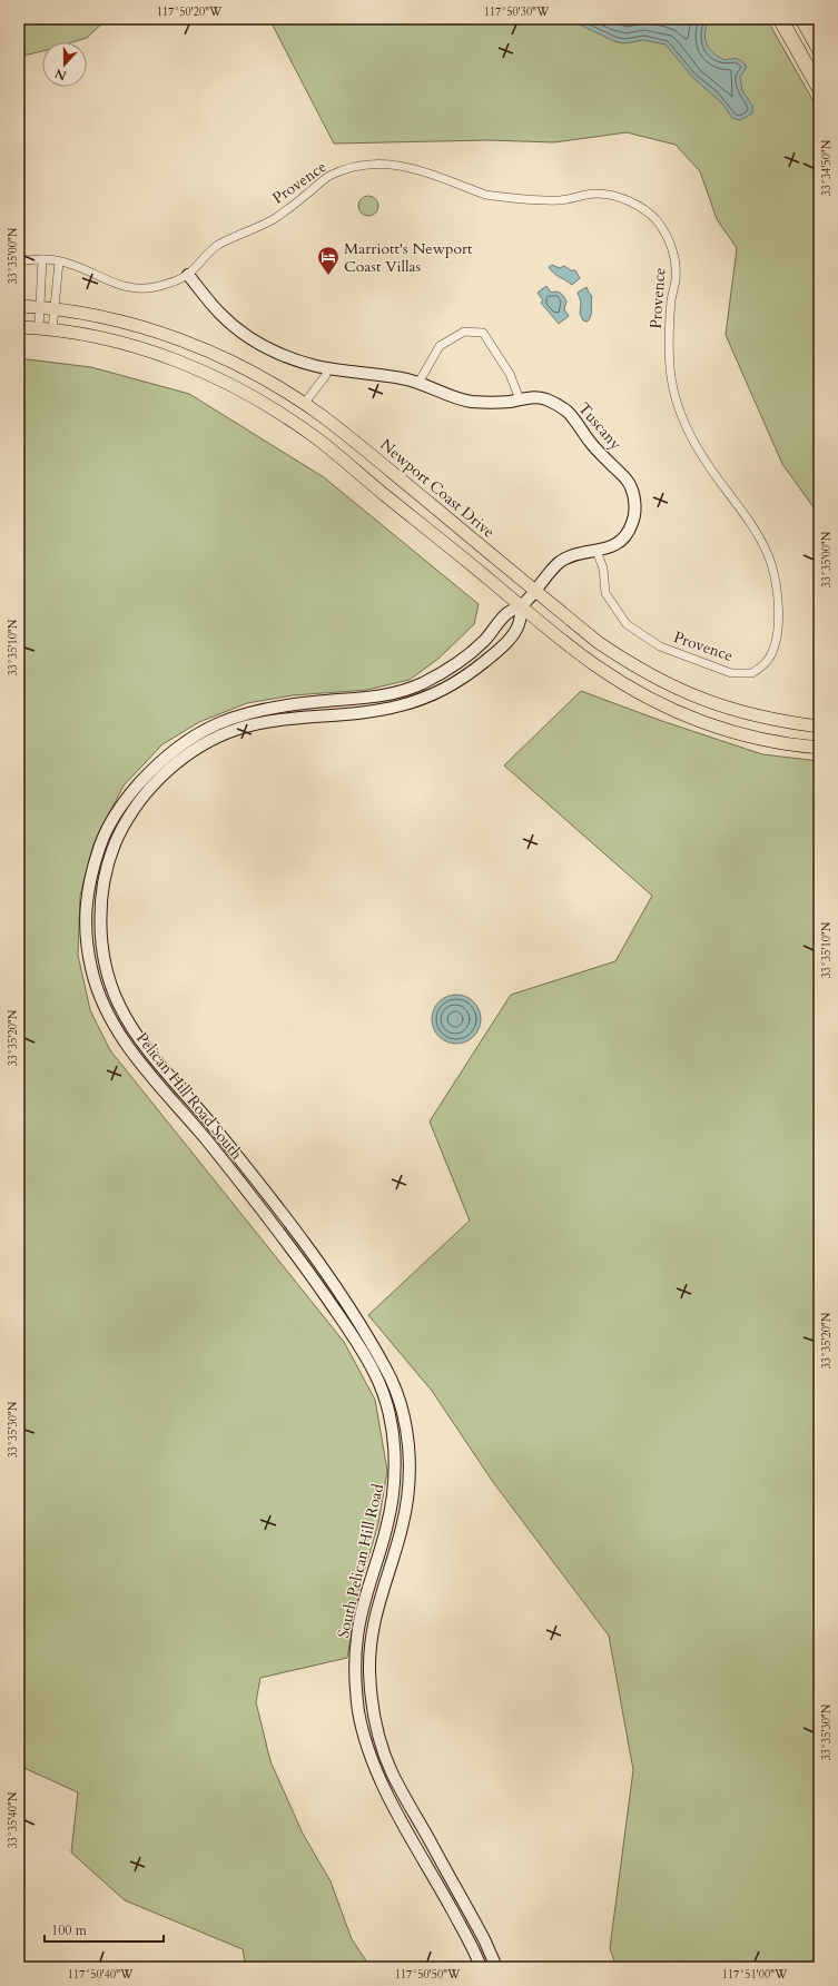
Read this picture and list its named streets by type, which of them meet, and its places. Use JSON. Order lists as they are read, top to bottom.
{
  "streets": {
    "main road": ["Newport Coast Drive"],
    "street": [
      "Provence",
      "Tuscany",
      "Pelican Hill Road South",
      "South Pelican Hill Road"
    ]
  },
  "crossings": [
    ["Provence", "Tuscany"],
    ["Tuscany", "Newport Coast Drive"],
    ["Tuscany", "Pelican Hill Road South"],
    ["Newport Coast Drive", "Pelican Hill Road South"],
    ["Pelican Hill Road South", "South Pelican Hill Road"]
  ],
  "places": {
    "hotel": ["Marriott's Newport Coast Villas"]
  },
  "scale_bar": "100 m",
  "north": "bottom",
  "coordinates": [
    "117°50'20\"W",
    "117°50'30\"W",
    "33°34'50\"N",
    "33°35'00\"N",
    "33°35'10\"N",
    "33°35'20\"N",
    "33°35'30\"N",
    "33°35'40\"N",
    "117°50'40\"W",
    "117°50'50\"W",
    "117°51'00\"W"
  ]
}
